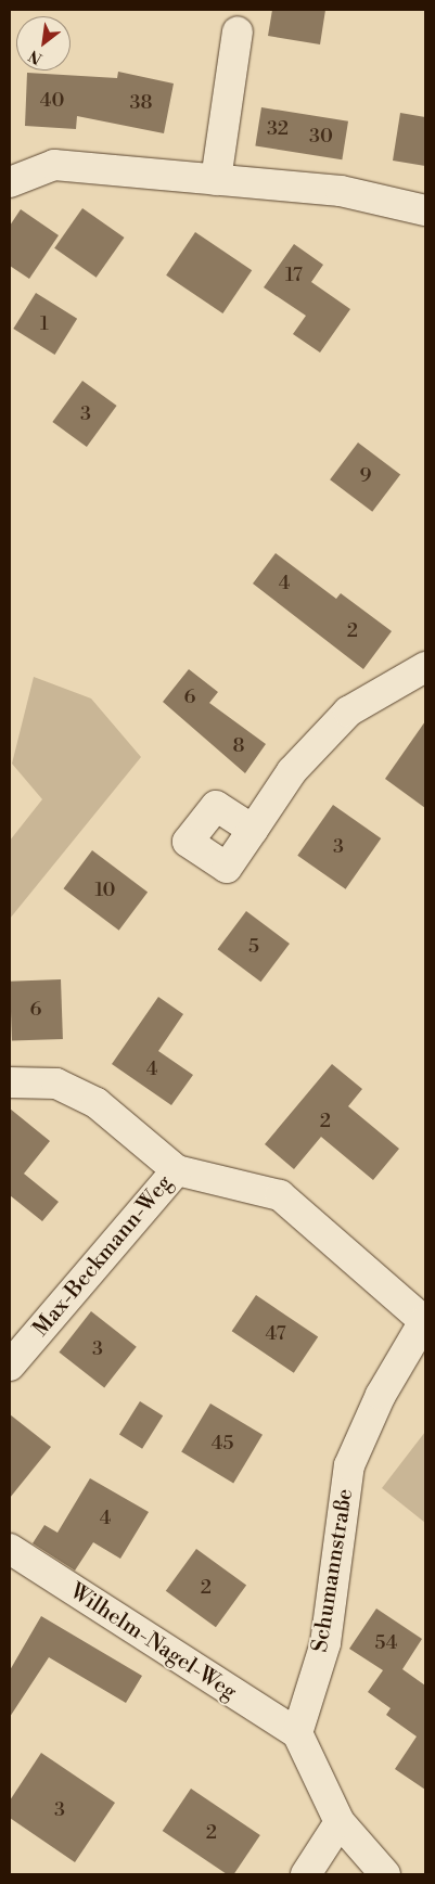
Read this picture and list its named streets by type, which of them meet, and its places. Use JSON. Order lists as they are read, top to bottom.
{
  "streets": {
    "street": ["Max-Beckmann-Weg", "Schumannstraße", "Wilhelm-Nagel-Weg"]
  },
  "crossings": [
    ["Max-Beckmann-Weg", "Schumannstraße"],
    ["Schumannstraße", "Wilhelm-Nagel-Weg"]
  ],
  "house_numbers": [
    "40",
    "38",
    "32",
    "30",
    "17",
    "1",
    "3",
    "9",
    "4",
    "2",
    "6",
    "8",
    "3",
    "10",
    "5",
    "6",
    "4",
    "2",
    "47",
    "3",
    "45",
    "4",
    "2",
    "54",
    "3",
    "2"
  ],
  "north": "bottom left"
}
